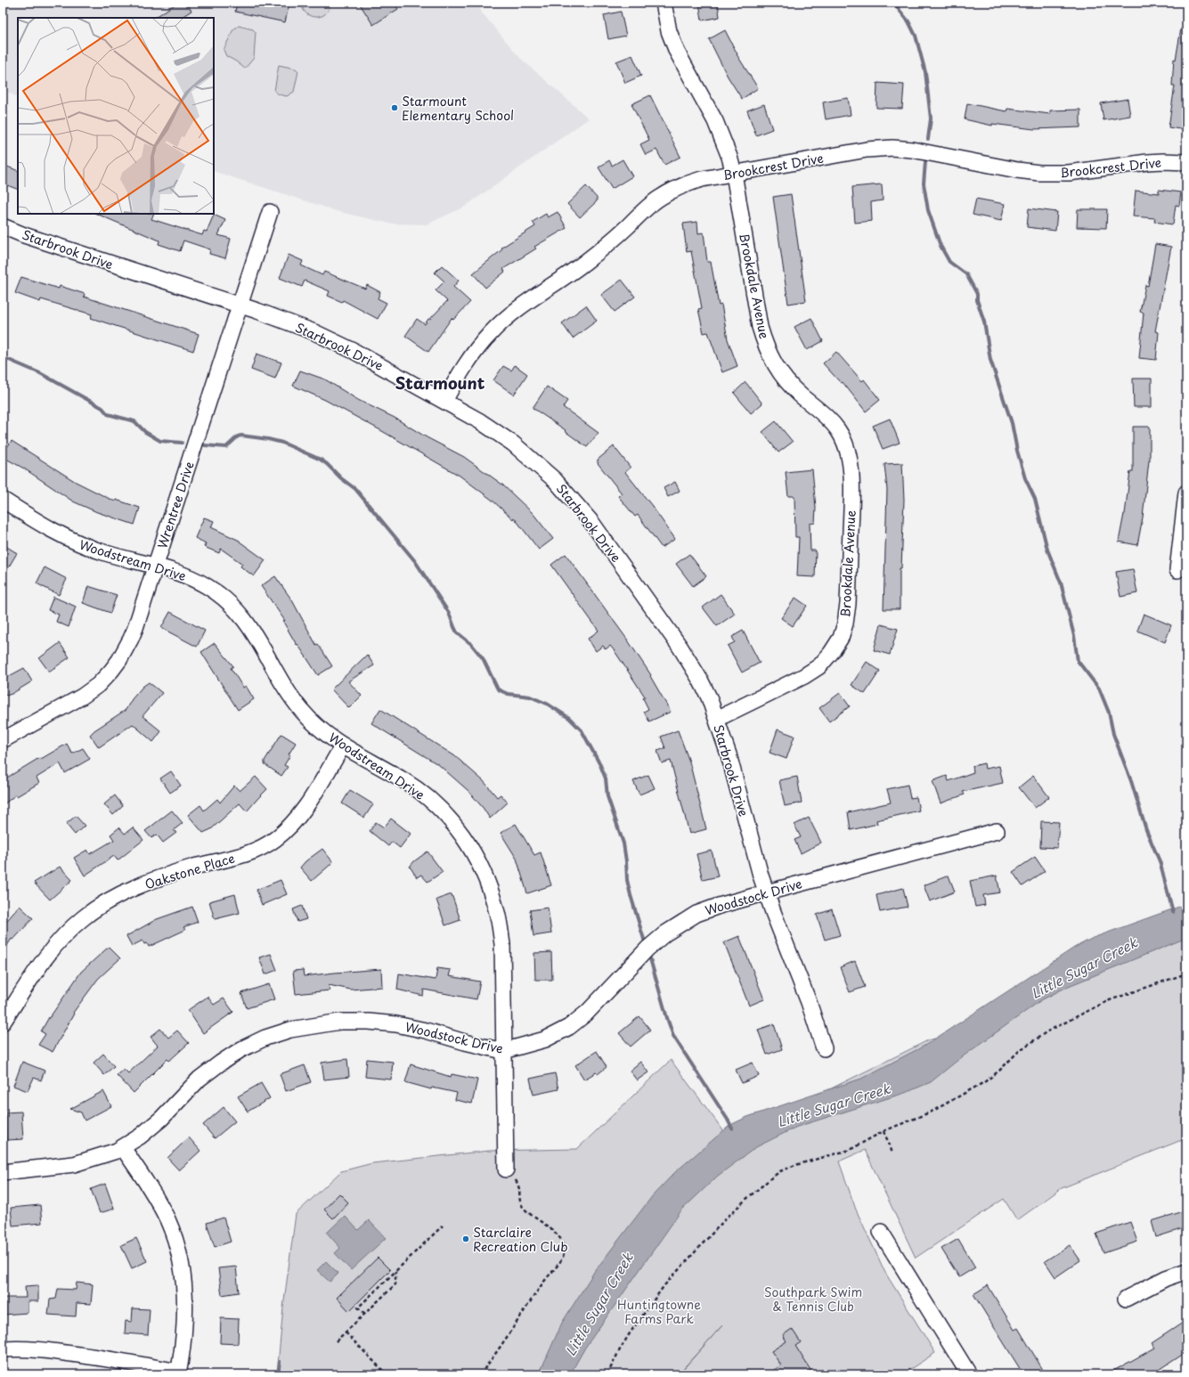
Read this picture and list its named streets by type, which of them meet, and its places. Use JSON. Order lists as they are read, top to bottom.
{
  "streets": {
    "street": [
      "Brookcrest Drive",
      "Starbrook Drive",
      "Brookdale Avenue",
      "Wrentree Drive",
      "Woodstream Drive",
      "Oakstone Place",
      "Woodstock Drive"
    ]
  },
  "crossings": [
    ["Brookcrest Drive", "Starbrook Drive"],
    ["Brookcrest Drive", "Brookdale Avenue"],
    ["Starbrook Drive", "Brookdale Avenue"],
    ["Starbrook Drive", "Wrentree Drive"],
    ["Starbrook Drive", "Woodstock Drive"],
    ["Wrentree Drive", "Woodstream Drive"],
    ["Woodstream Drive", "Oakstone Place"],
    ["Woodstream Drive", "Woodstock Drive"]
  ],
  "districts": ["Starmount"],
  "water": ["Little Sugar Creek"],
  "parks": ["Southpark Swim & Tennis Club", "Huntingtowne Farms Park"],
  "places": ["Starmount Elementary School", "Starclaire Recreation Club"]
}
